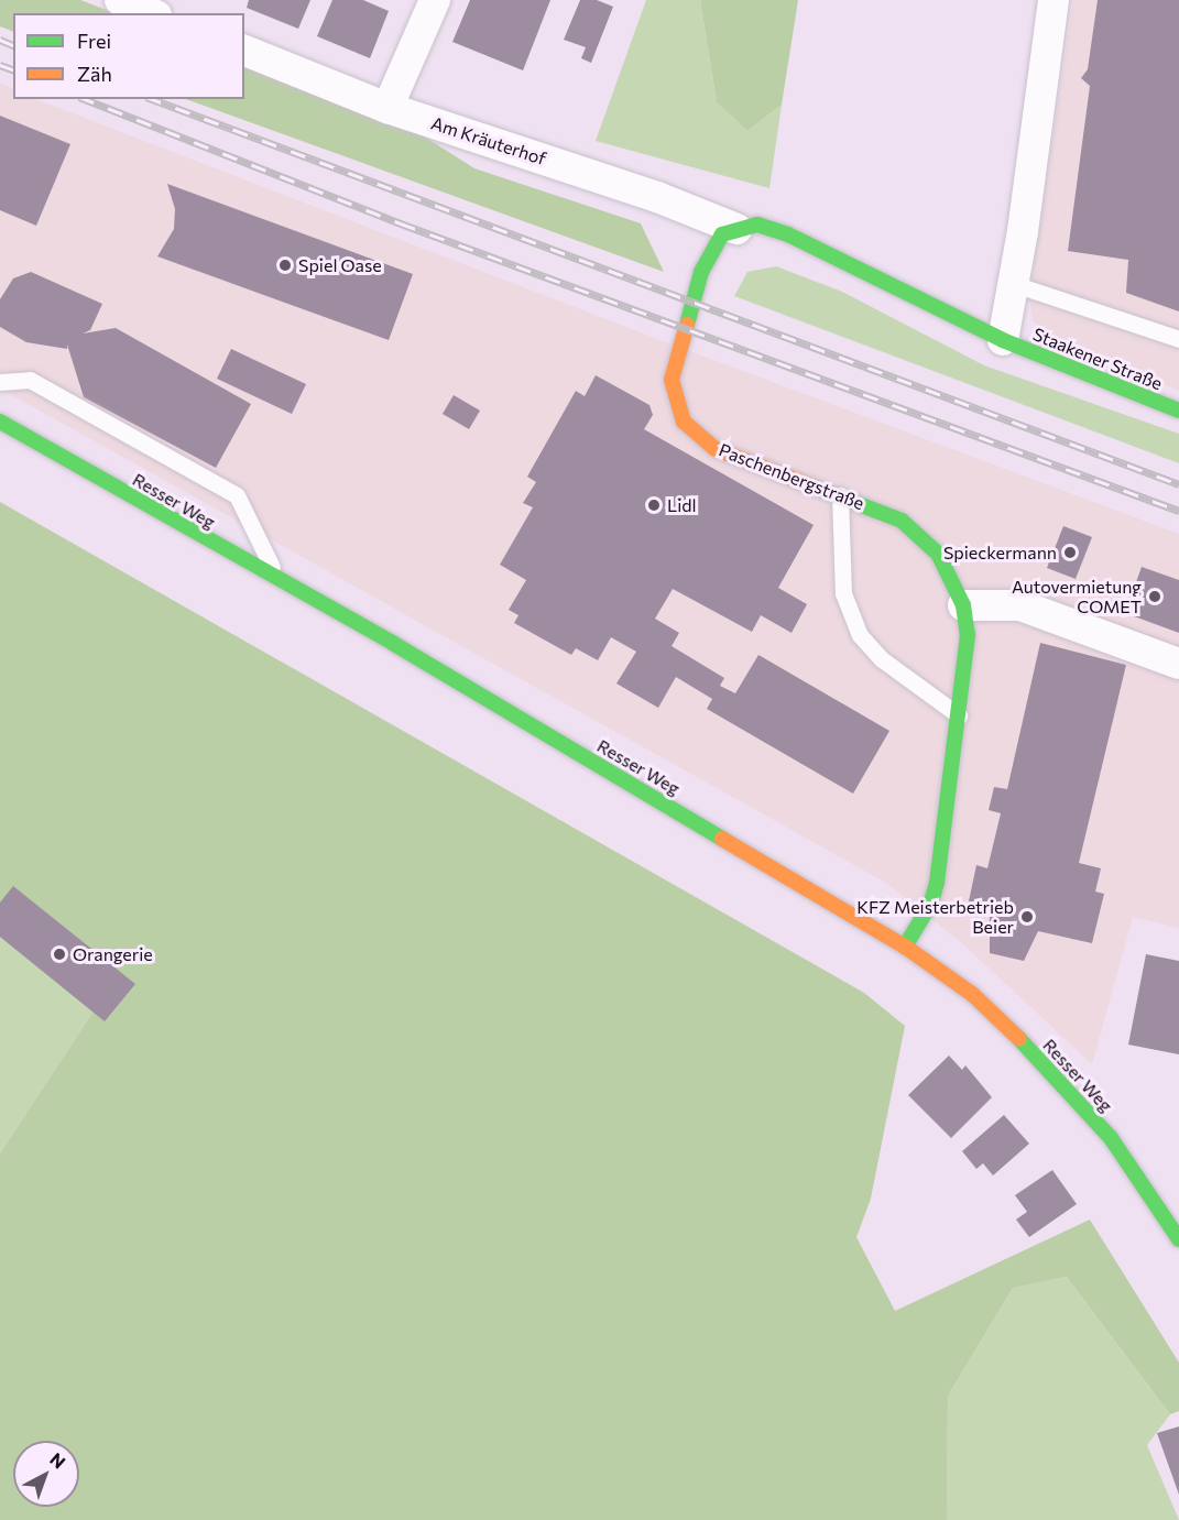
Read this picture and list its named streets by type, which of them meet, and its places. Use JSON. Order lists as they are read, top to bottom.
{
  "streets": {
    "main road": ["Staakener Straße", "Paschenbergstraße", "Resser Weg"],
    "street": ["Am Kräuterhof"]
  },
  "crossings": [
    ["Am Kräuterhof", "Paschenbergstraße"],
    ["Paschenbergstraße", "Resser Weg"]
  ],
  "places": [
    "Spiel Oase",
    "Lidl",
    "Spieckermann",
    "Autovermietung COMET",
    "KFZ Meisterbetrieb Beier",
    "Orangerie"
  ],
  "legend": ["Frei", "Zäh"],
  "north": "top right"
}
